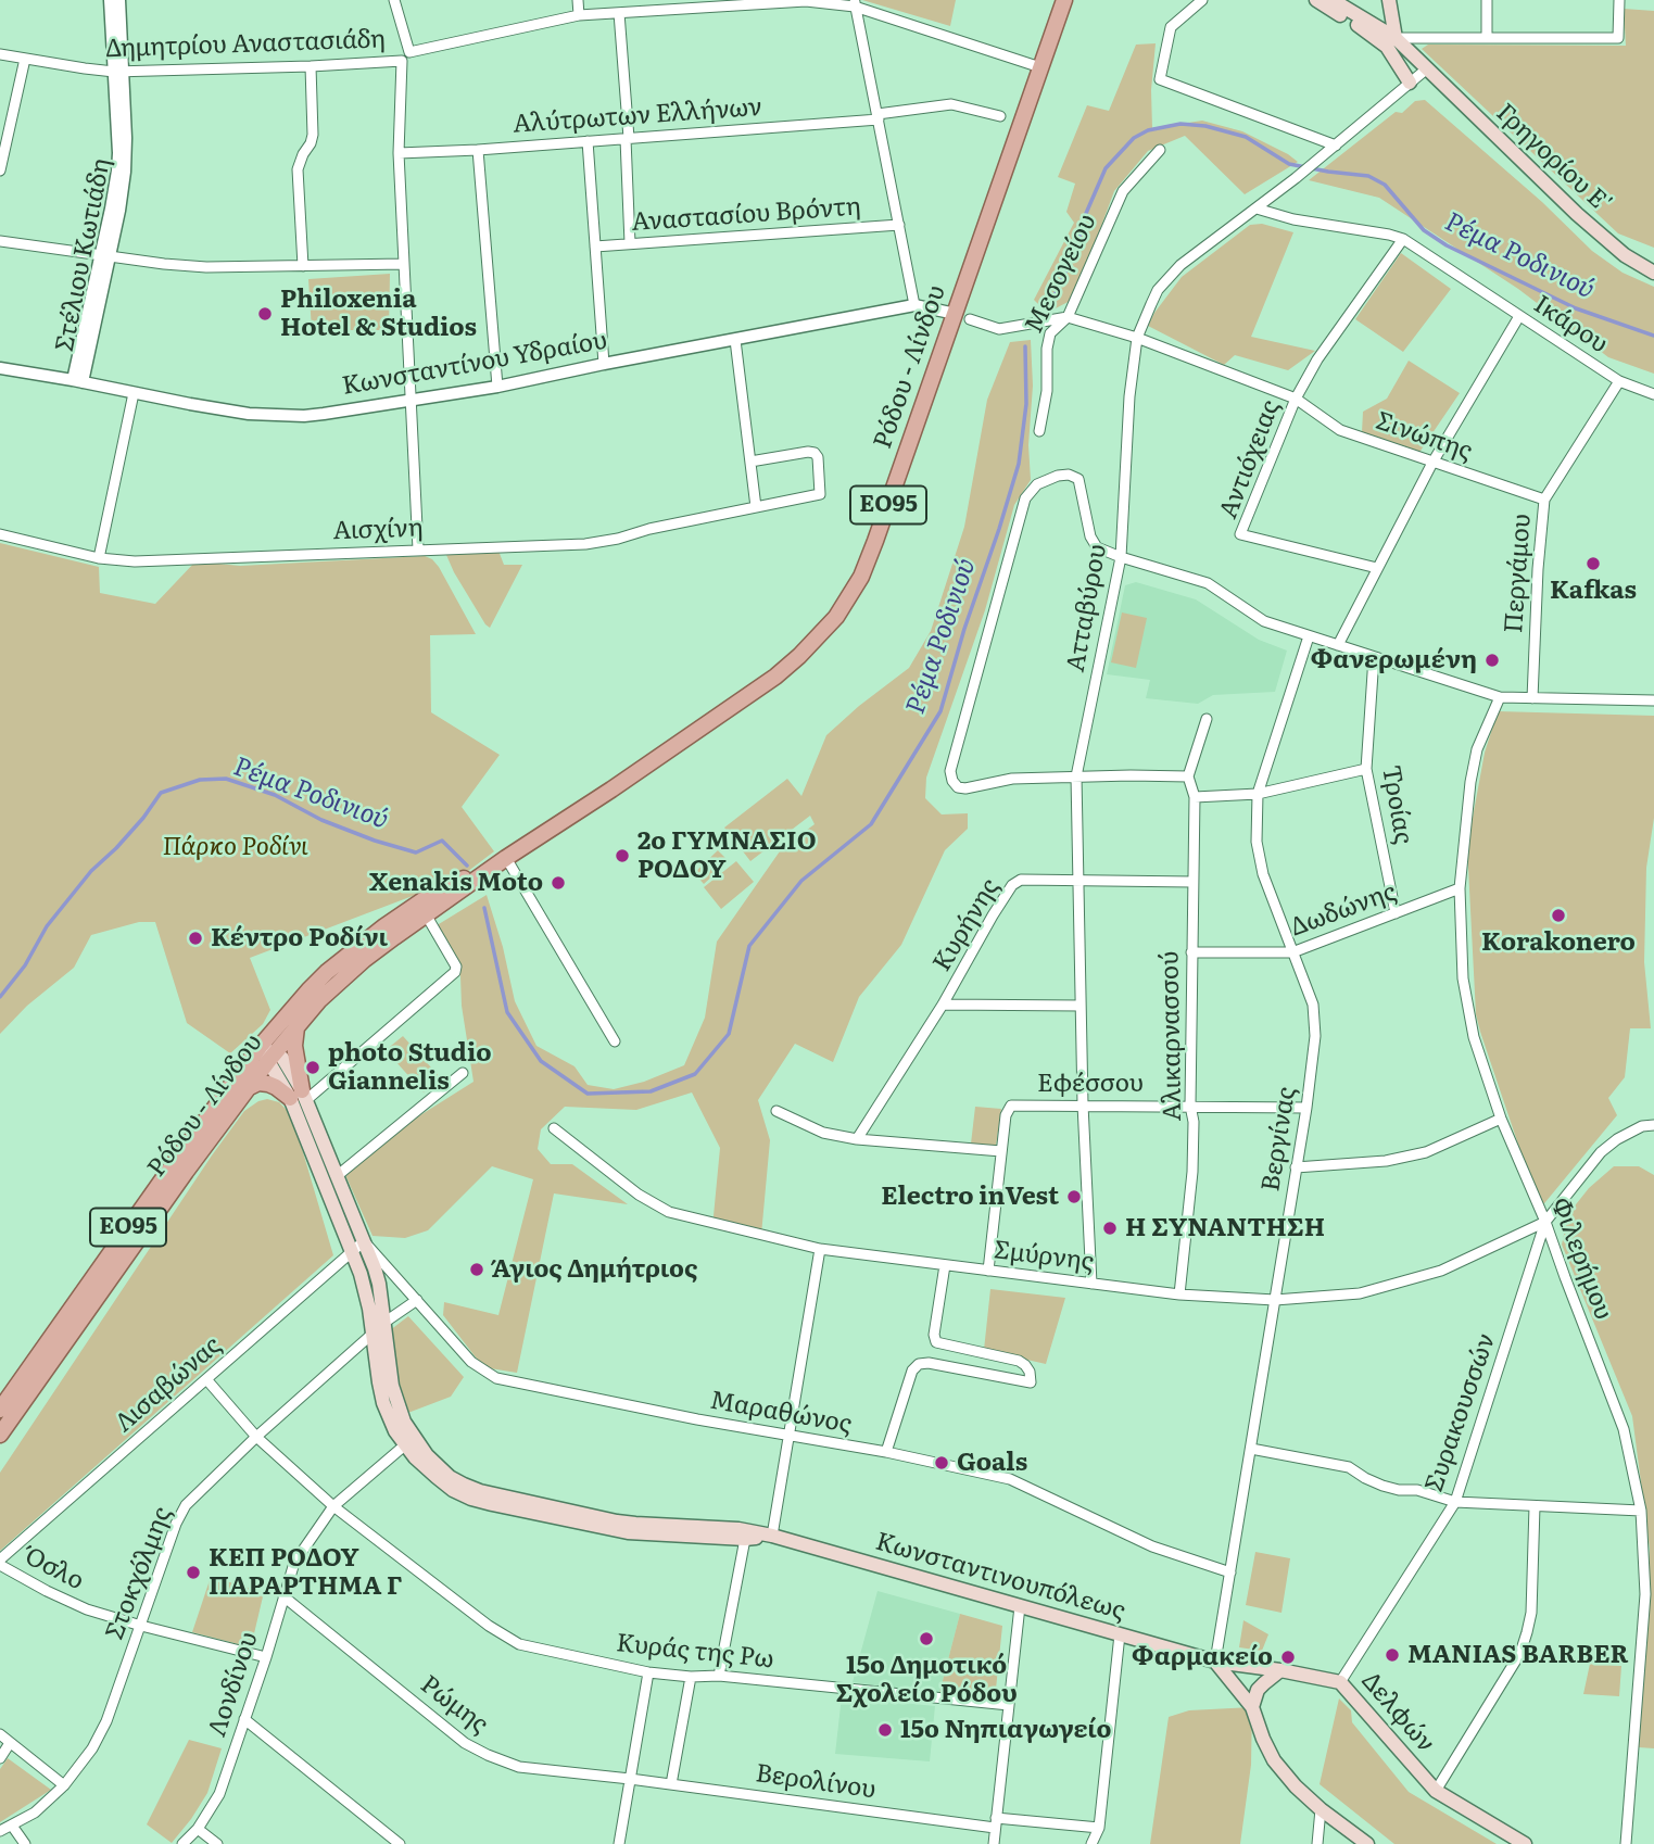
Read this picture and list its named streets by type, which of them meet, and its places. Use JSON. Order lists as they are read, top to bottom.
{
  "streets": {
    "main road": [
      "Γρηγορίου Ε'",
      "Ρόδου - Λίνδου",
      "ΕΟ95",
      "Κωνσταντινουπόλεως",
      "Δελφών"
    ],
    "street": [
      "Δημητρίου Αναστασιάδη",
      "Αλύτρωτων Ελλήνων",
      "Αναστασίου Βρόντη",
      "Στέλιου Κωτιάδη",
      "Μεσογείου",
      "Ικάρου",
      "Κωνσταντίνου Υδραίου",
      "Σινώπης",
      "Αντιόχειας",
      "Αισχίνη",
      "Περγάμου",
      "Ατταβύρου",
      "Τροίας",
      "Δωδώνης",
      "Κυρήνης",
      "Αλικαρνασσού",
      "Εφέσσου",
      "Βεργίνας",
      "Σμύρνης",
      "Φιλερήμου",
      "Λισαβώνας",
      "Μαραθώνος",
      "Συρακουσσών",
      "Όσλο",
      "Στοκχόλμης",
      "Κυράς της Ρω",
      "Λονδίνου",
      "Ρώμης",
      "Βερολίνου"
    ]
  },
  "crossings": [
    ["Δημητρίου Αναστασιάδη", "Στέλιου Κωτιάδη"],
    ["Δημητρίου Αναστασιάδη", "Ρόδου - Λίνδου"],
    ["Γρηγορίου Ε'", "Ατταβύρου"],
    ["Στέλιου Κωτιάδη", "Κωνσταντίνου Υδραίου"],
    ["Μεσογείου", "Σινώπης"],
    ["Ικάρου", "Περγάμου"],
    ["Ικάρου", "Ατταβύρου"],
    ["Κωνσταντίνου Υδραίου", "Ρόδου - Λίνδου"],
    ["Σινώπης", "Αντιόχειας"],
    ["Σινώπης", "Περγάμου"],
    ["Σινώπης", "Ατταβύρου"],
    ["Ατταβύρου", "Κυρήνης"],
    ["Ατταβύρου", "Εφέσσου"],
    ["Ατταβύρου", "Σμύρνης"],
    ["Τροίας", "Δωδώνης"],
    ["Δωδώνης", "Αλικαρνασσού"],
    ["Δωδώνης", "Βεργίνας"],
    ["Δωδώνης", "Φιλερήμου"],
    ["Κυρήνης", "Αλικαρνασσού"],
    ["Αλικαρνασσού", "Εφέσσου"],
    ["Αλικαρνασσού", "Σμύρνης"],
    ["Εφέσσου", "Βεργίνας"],
    ["Βεργίνας", "Σμύρνης"],
    ["Βεργίνας", "Μαραθώνος"],
    ["Βεργίνας", "Κωνσταντινουπόλεως"],
    ["Βεργίνας", "Δελφών"],
    ["Σμύρνης", "Φιλερήμου"],
    ["Σμύρνης", "Συρακουσσών"],
    ["Φιλερήμου", "Συρακουσσών"],
    ["Λισαβώνας", "Μαραθώνος"],
    ["Λισαβώνας", "Όσλο"],
    ["Λισαβώνας", "Κωνσταντινουπόλεως"],
    ["Λισαβώνας", "Κυράς της Ρω"],
    ["Μαραθώνος", "Στοκχόλμης"],
    ["Μαραθώνος", "Κωνσταντινουπόλεως"],
    ["Συρακουσσών", "Δελφών"],
    ["Όσλο", "Στοκχόλμης"],
    ["Όσλο", "Λονδίνου"],
    ["Στοκχόλμης", "Κωνσταντινουπόλεως"],
    ["Στοκχόλμης", "Κυράς της Ρω"],
    ["Κωνσταντινουπόλεως", "Λονδίνου"],
    ["Κωνσταντινουπόλεως", "Δελφών"],
    ["Κυράς της Ρω", "Λονδίνου"],
    ["Λονδίνου", "Ρώμης"],
    ["Ρώμης", "Βερολίνου"]
  ],
  "water": ["Ρέμα Ροδινιού"],
  "parks": ["Πάρκο Ροδίνι"],
  "places": [
    "Philoxenia Hotel & Studios",
    "Kafkas",
    "Φανερωμένη",
    "2ο ΓΥΜΝΑΣΙΟ ΡΟΔΟΥ",
    "Xenakis Moto",
    "Korakonero",
    "Κέντρο Ροδίνι",
    "photo Studio Giannelis",
    "Electro inVest",
    "Η ΣΥΝΑΝΤΗΣΗ",
    "Άγιος Δημήτριος",
    "Goals",
    "ΚΕΠ ΡΟΔΟΥ ΠΑΡΑΡΤΗΜΑ Γ",
    "15ο Δημοτικό Σχολείο Ρόδου",
    "MANIAS BARBER",
    "Φαρμακείο",
    "15ο Νηπιαγωγείο"
  ]
}
